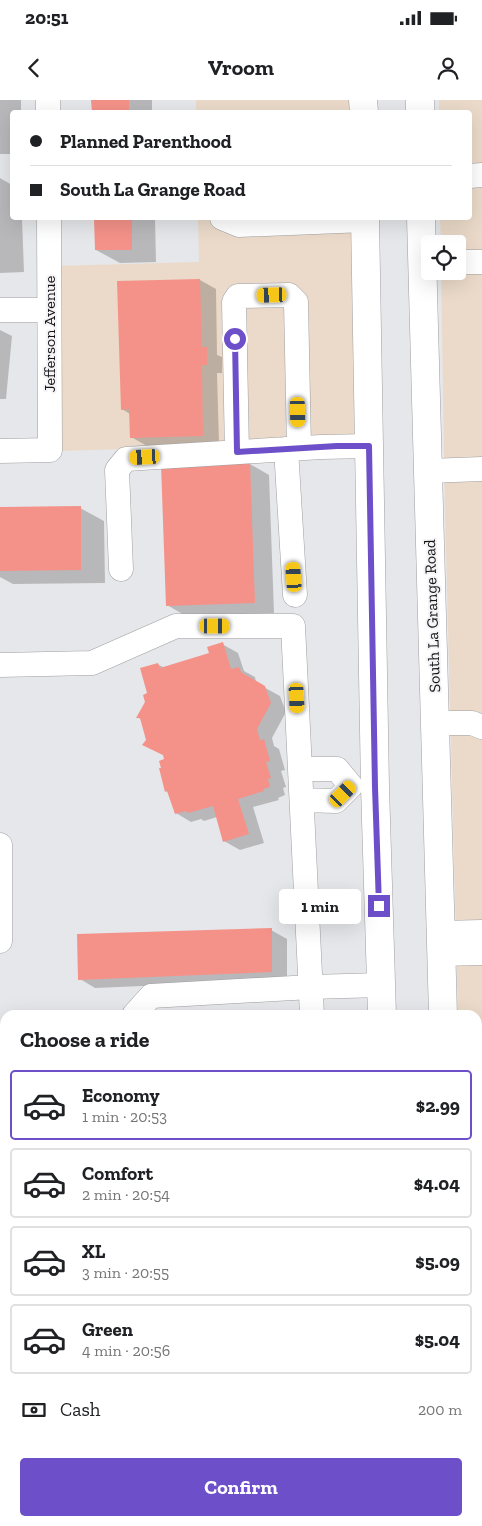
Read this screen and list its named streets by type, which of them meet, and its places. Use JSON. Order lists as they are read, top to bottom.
{
  "streets": {
    "highway": ["South La Grange Road"],
    "street": ["Jefferson Avenue"]
  },
  "page": {
    "status": "20:51",
    "header": "Vroom",
    "banner": ["Planned Parenthood", "South La Grange Road"],
    "bubble": "1 min",
    "heading": "Choose a ride",
    "list": [
      {
        "name": "Economy",
        "note": "1 min · 20:53",
        "value": "$2.99"
      },
      {
        "name": "Comfort",
        "note": "2 min · 20:54",
        "value": "$4.04"
      },
      {
        "name": "XL",
        "note": "3 min · 20:55",
        "value": "$5.09"
      },
      {
        "name": "Green",
        "note": "4 min · 20:56",
        "value": "$5.04"
      }
    ],
    "pay": ["Cash", "200 m"],
    "buttons": "Confirm"
  }
}
